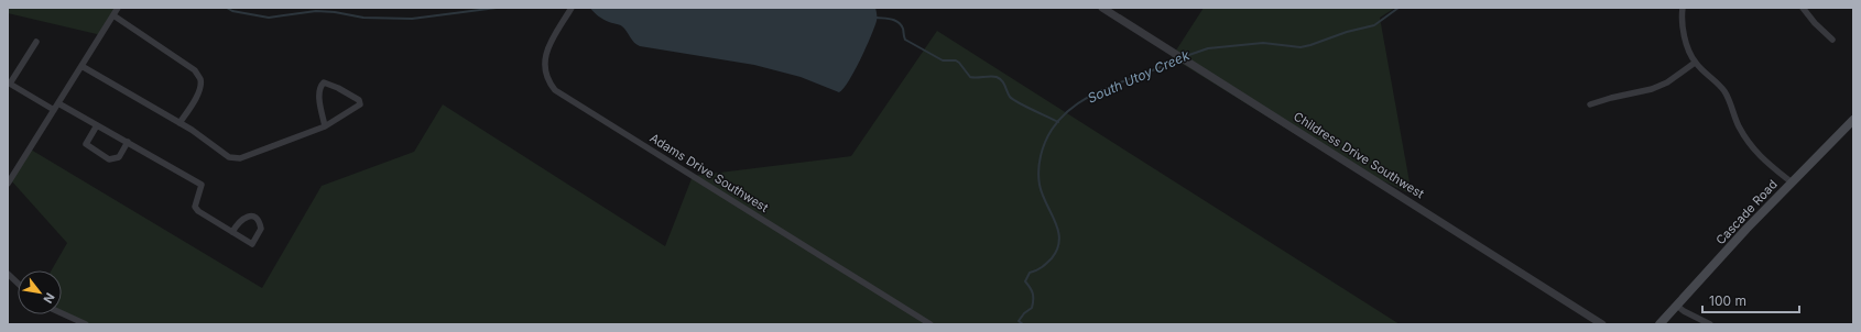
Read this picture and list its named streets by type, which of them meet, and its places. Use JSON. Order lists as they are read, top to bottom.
{
  "streets": {
    "main road": ["Cascade Road"],
    "street": ["Childress Drive Southwest", "Adams Drive Southwest"]
  },
  "water": ["South Utoy Creek"],
  "scale_bar": "100 m",
  "north": "bottom right"
}
